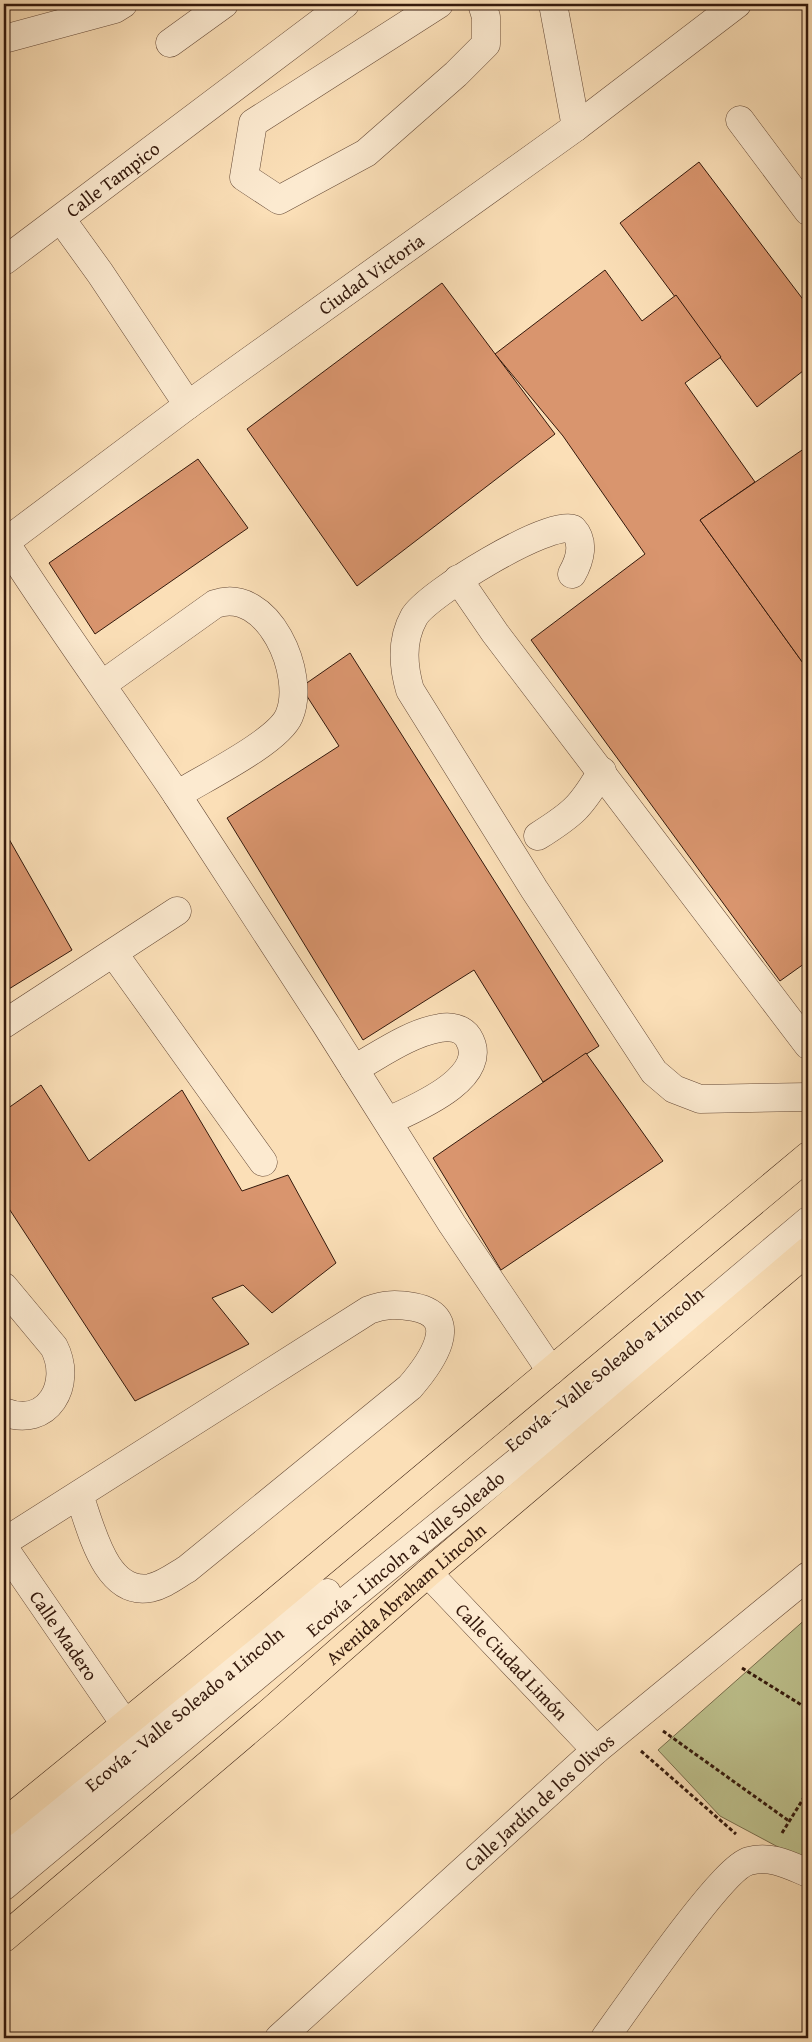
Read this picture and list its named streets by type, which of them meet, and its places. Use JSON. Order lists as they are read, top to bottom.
{
  "streets": {
    "main road": ["Avenida Abraham Lincoln"],
    "street": [
      "Calle Tampico",
      "Ciudad Victoria",
      "Ecovía - Valle Soleado a Lincoln",
      "Ecovía - Lincoln a Valle Soleado",
      "Calle Madero",
      "Calle Ciudad Limón",
      "Calle Jardín de los Olivos"
    ]
  },
  "crossings": [
    ["Calle Tampico", "Ciudad Victoria"],
    ["Ecovía - Valle Soleado a Lincoln", "Ecovía - Lincoln a Valle Soleado"],
    ["Avenida Abraham Lincoln", "Calle Ciudad Limón"],
    ["Calle Ciudad Limón", "Calle Jardín de los Olivos"]
  ]
}
